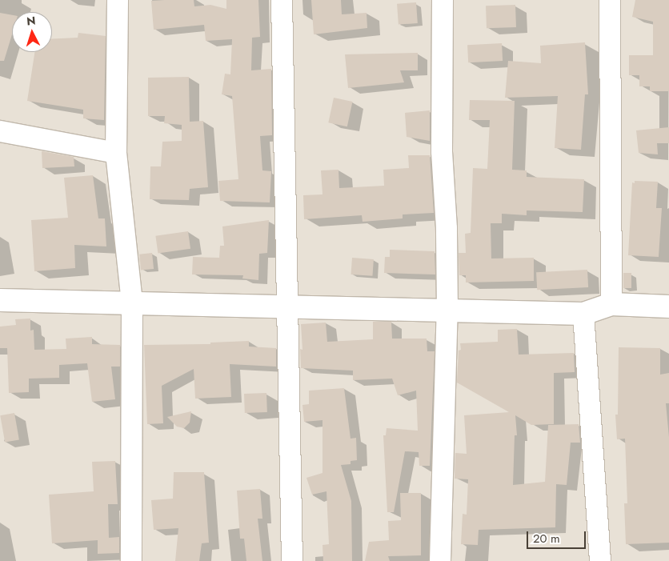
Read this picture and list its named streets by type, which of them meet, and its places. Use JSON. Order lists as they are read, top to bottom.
{
  "scale_bar": "20 m",
  "north": "top"
}
